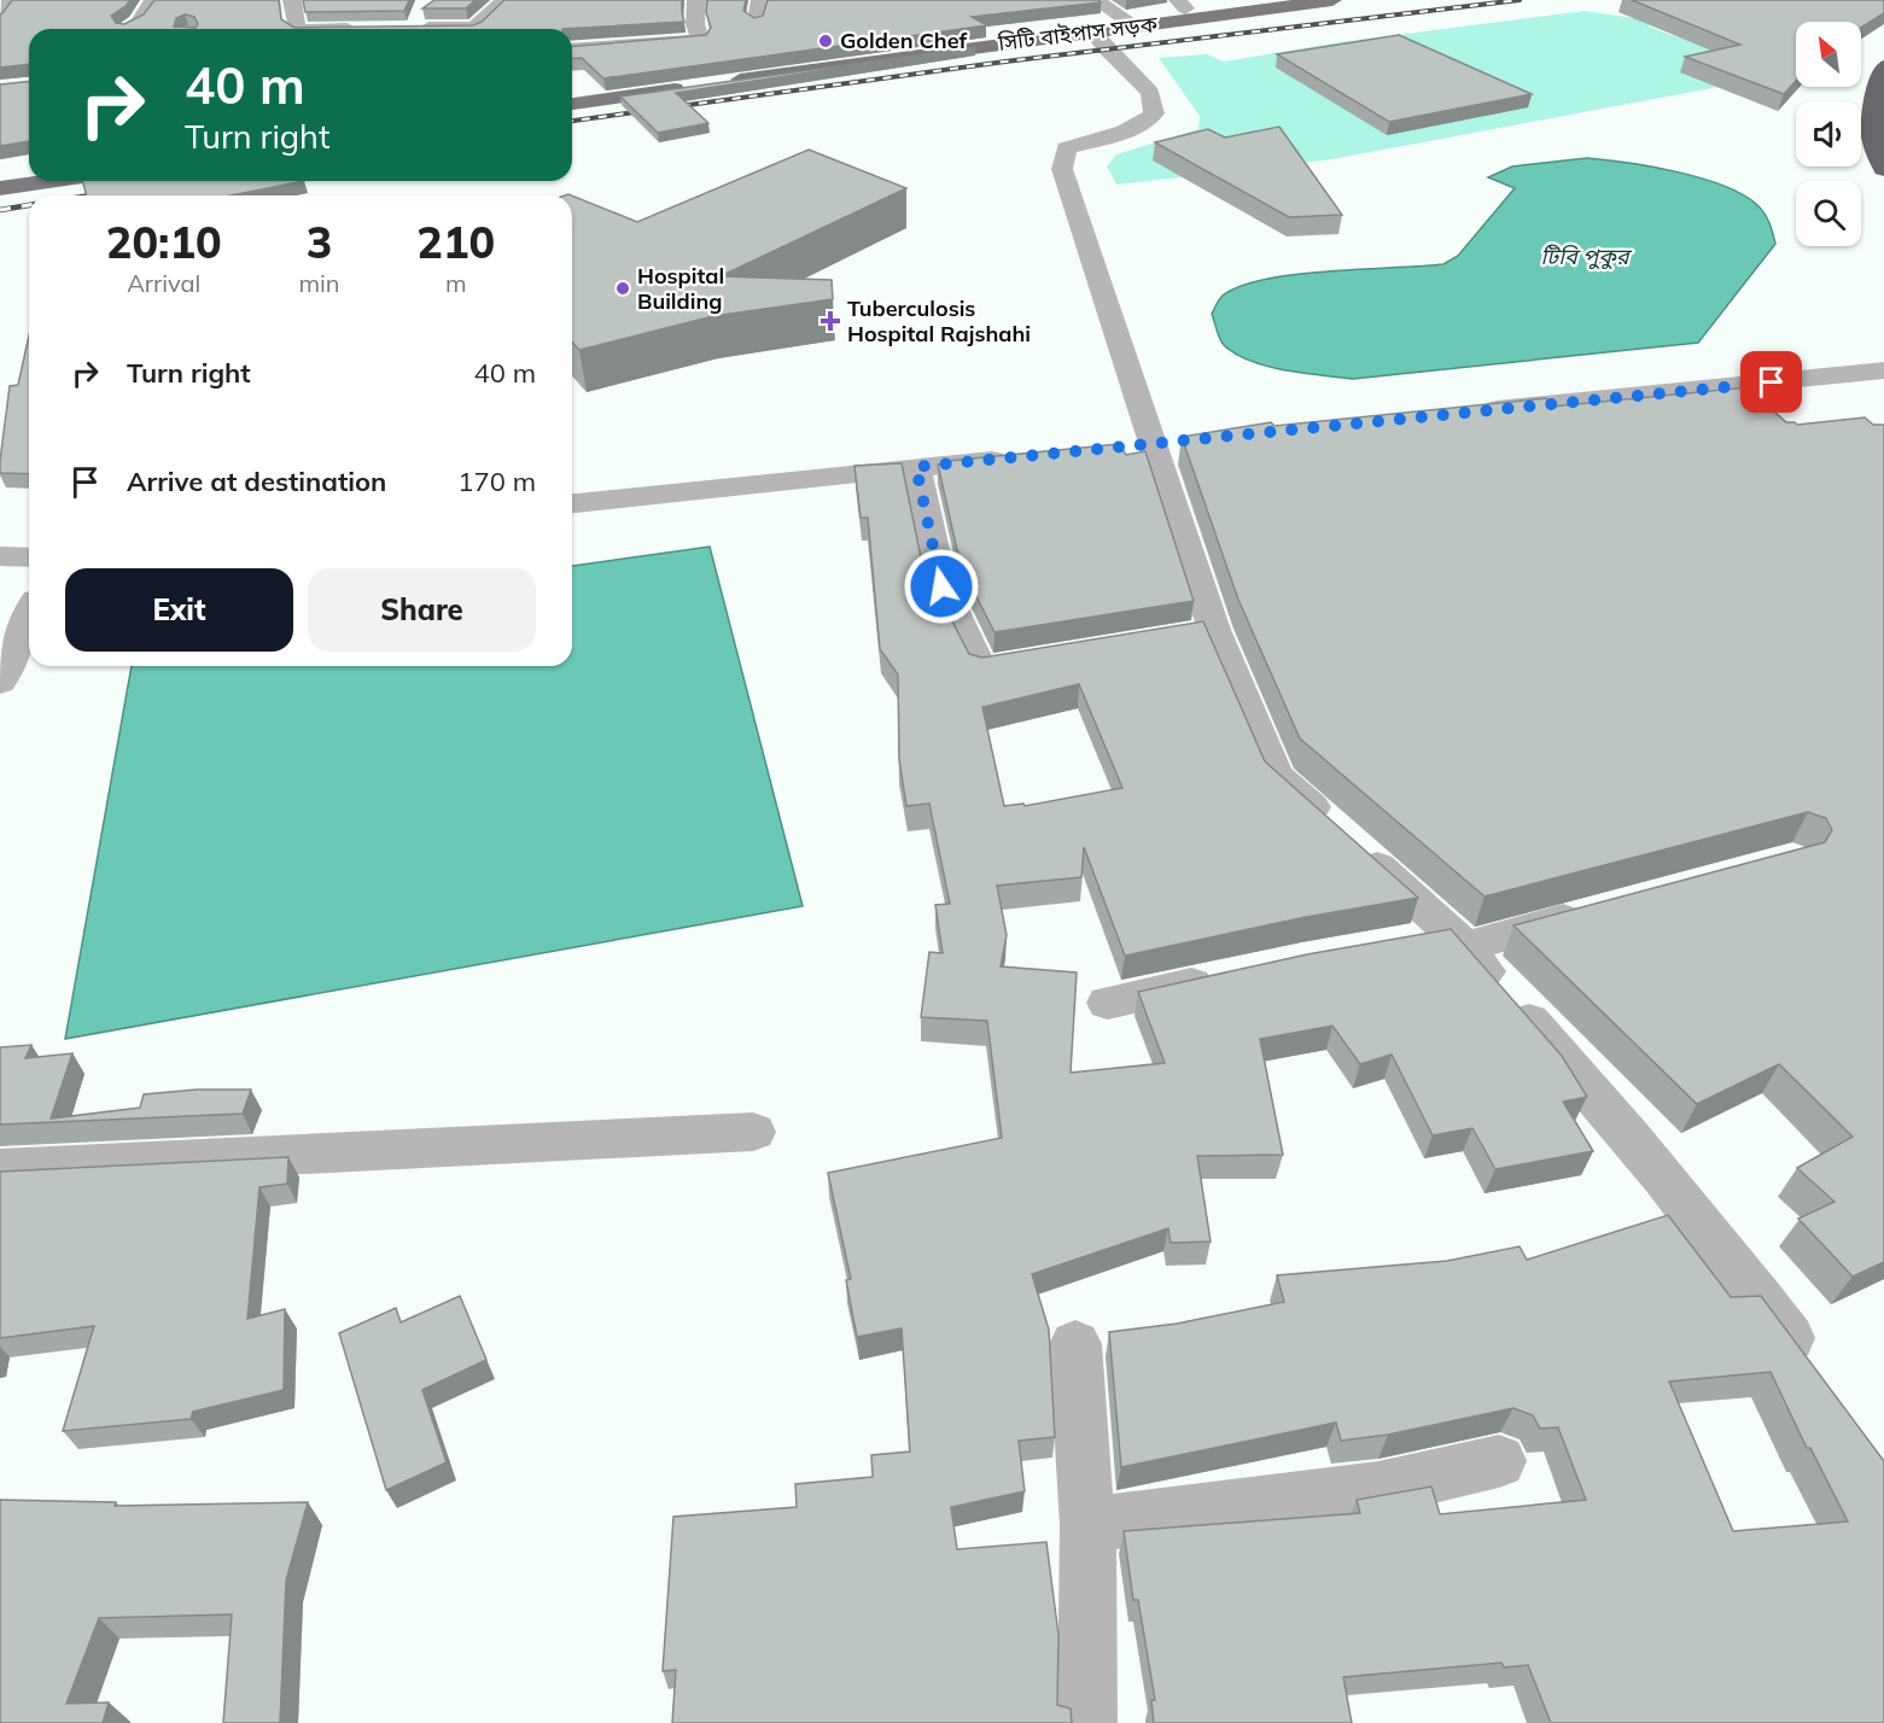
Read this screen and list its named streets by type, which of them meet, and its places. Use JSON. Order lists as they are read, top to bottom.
{
  "streets": {
    "main road": ["সিটি বাইপাস সড়ক"]
  },
  "water": ["টিবি পুকুর"],
  "places": {
    "other": ["Golden Chef", "Hospital Building"],
    "health": ["Tuberculosis Hospital Rajshahi"]
  },
  "north": "top left",
  "page": {
    "turn": ["40 m", "Turn right"],
    "eta": [
      "20:10",
      "Arrival",
      "3",
      "min",
      "210",
      "m"
    ],
    "list": [
      {
        "name": "Turn right",
        "value": "40 m"
      },
      {
        "name": "Arrive at destination",
        "value": "170 m"
      }
    ],
    "buttons": ["Exit", "Share"]
  }
}
